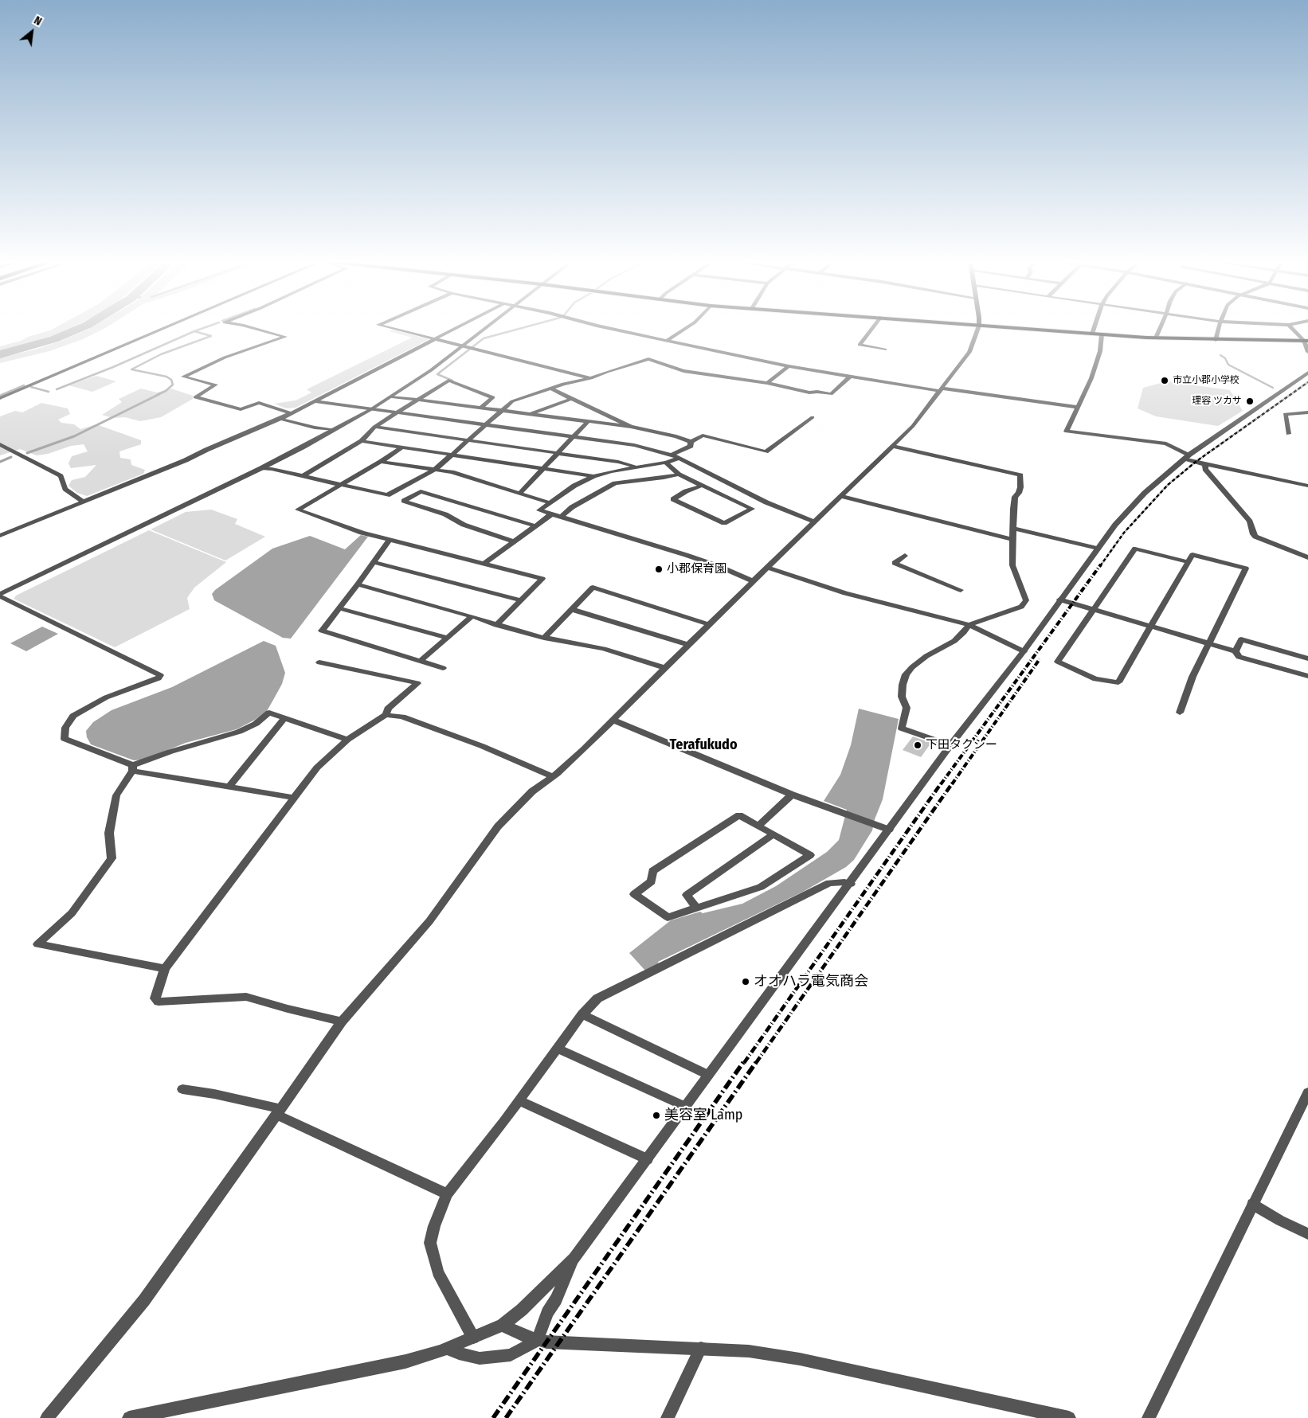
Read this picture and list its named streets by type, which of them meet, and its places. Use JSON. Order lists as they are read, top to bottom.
{
  "districts": ["Terafukudo"],
  "places": [
    "市立小郡小学校",
    "理容 ツカサ",
    "小郡保育園",
    "下田タクシー",
    "オオハラ電気商会",
    "美容室 Lamp"
  ],
  "north": "top right"
}
